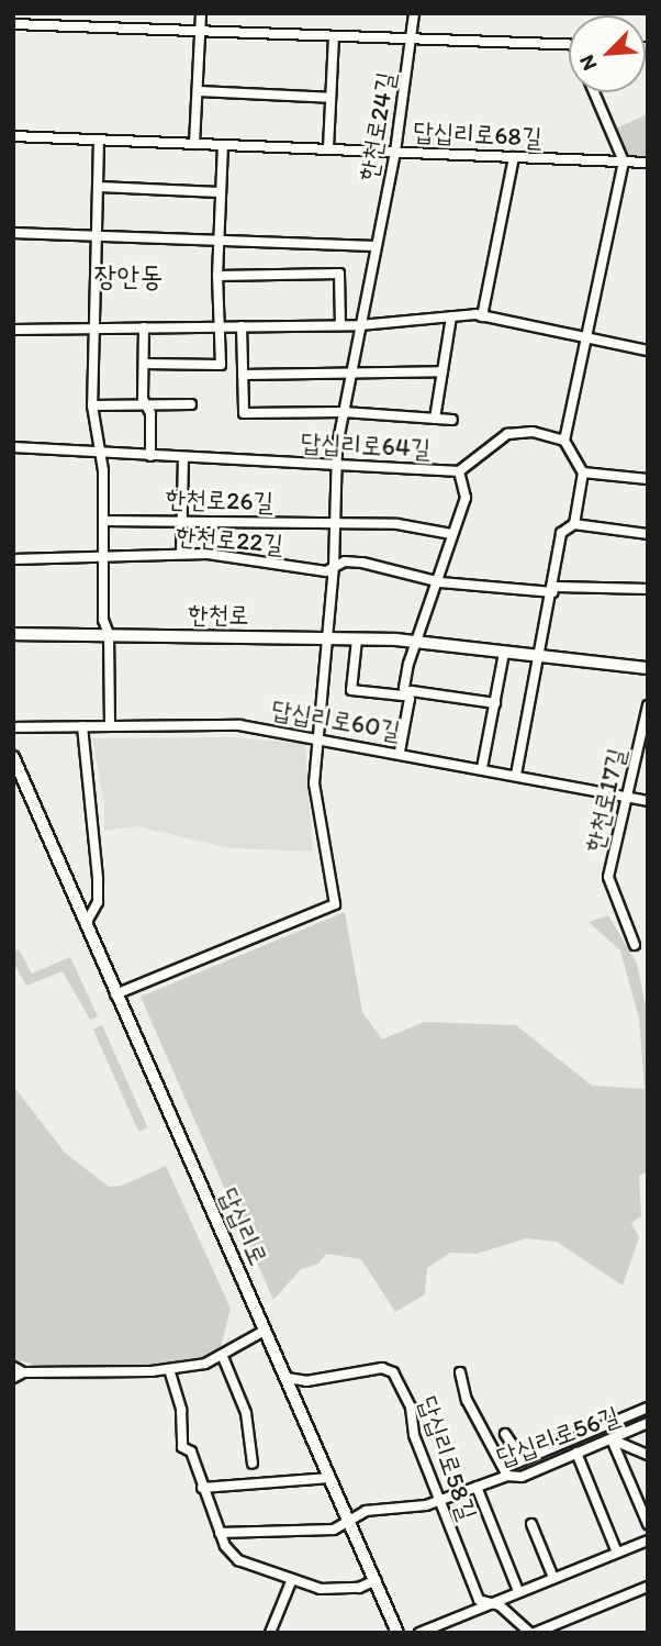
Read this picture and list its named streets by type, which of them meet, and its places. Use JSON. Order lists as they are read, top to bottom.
{
  "streets": {
    "main road": ["한천로", "답십리로"],
    "street": [
      "한천로24길",
      "답십리로68길",
      "답십리로64길",
      "한천로26길",
      "한천로22길",
      "답십리로60길",
      "한천로17길",
      "답십리로56길",
      "답십리로58길"
    ]
  },
  "crossings": [
    ["한천로24길", "답십리로68길"],
    ["한천로24길", "답십리로64길"],
    ["한천로24길", "한천로26길"],
    ["한천로24길", "한천로22길"],
    ["한천로24길", "한천로"],
    ["답십리로60길", "한천로17길"],
    ["답십리로", "답십리로56길"],
    ["답십리로", "답십리로58길"],
    ["답십리로56길", "답십리로58길"]
  ],
  "districts": ["장안동"],
  "north": "bottom left"
}
